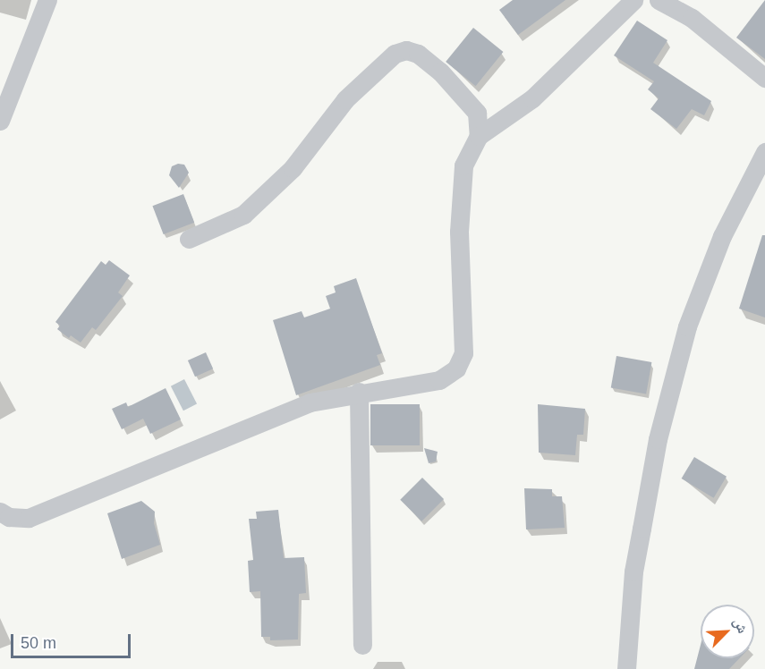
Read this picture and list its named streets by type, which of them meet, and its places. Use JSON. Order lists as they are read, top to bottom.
{
  "scale_bar": "50 m",
  "north": "top right"
}
